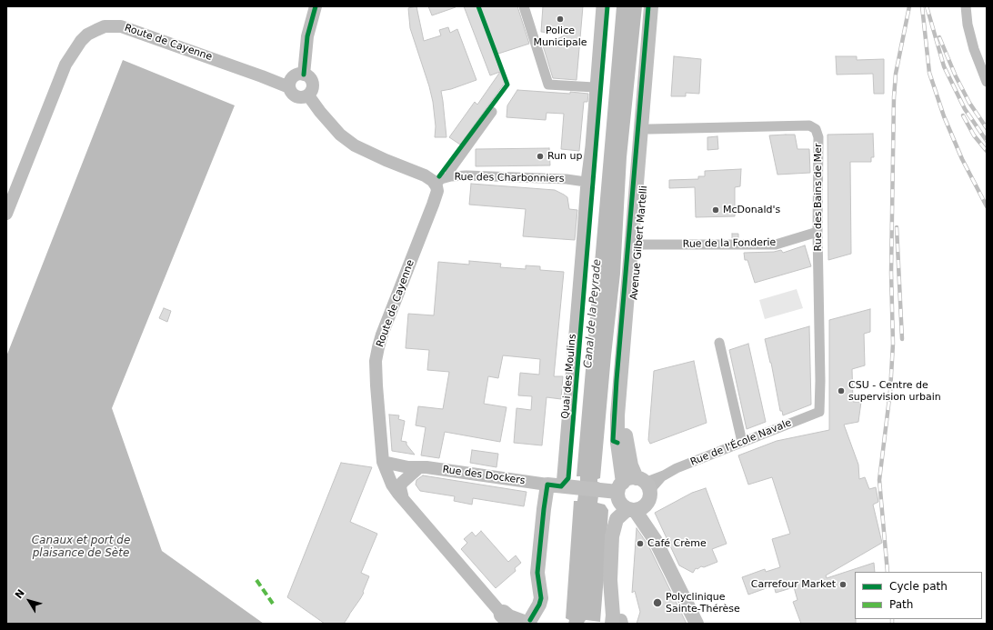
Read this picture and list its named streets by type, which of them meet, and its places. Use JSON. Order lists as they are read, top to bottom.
{
  "streets": {
    "main road": ["Avenue Gilbert Martelli", "Quai des Moulins"],
    "street": [
      "Route de Cayenne",
      "Rue des Charbonniers",
      "Rue des Bains de Mer",
      "Rue de la Fonderie",
      "Rue de l'École Navale",
      "Rue des Dockers"
    ]
  },
  "crossings": [
    ["Route de Cayenne", "Rue des Charbonniers"],
    ["Route de Cayenne", "Quai des Moulins"],
    ["Route de Cayenne", "Rue des Dockers"],
    ["Rue des Charbonniers", "Quai des Moulins"],
    ["Rue des Bains de Mer", "Avenue Gilbert Martelli"],
    ["Rue des Bains de Mer", "Rue de la Fonderie"],
    ["Rue des Bains de Mer", "Rue de l'École Navale"],
    ["Avenue Gilbert Martelli", "Rue de la Fonderie"],
    ["Avenue Gilbert Martelli", "Rue de l'École Navale"],
    ["Quai des Moulins", "Rue des Dockers"]
  ],
  "water": ["Canal de la Peyrade", "Canaux et port de plaisance de Sète"],
  "places": [
    "Police Municipale",
    "Run up",
    "McDonald's",
    "CSU - Centre de supervision urbain",
    "Café Crème",
    "Carrefour Market",
    "Polyclinique Sainte-Thérèse"
  ],
  "legend": ["Cycle path", "Path"],
  "north": "top left"
}
